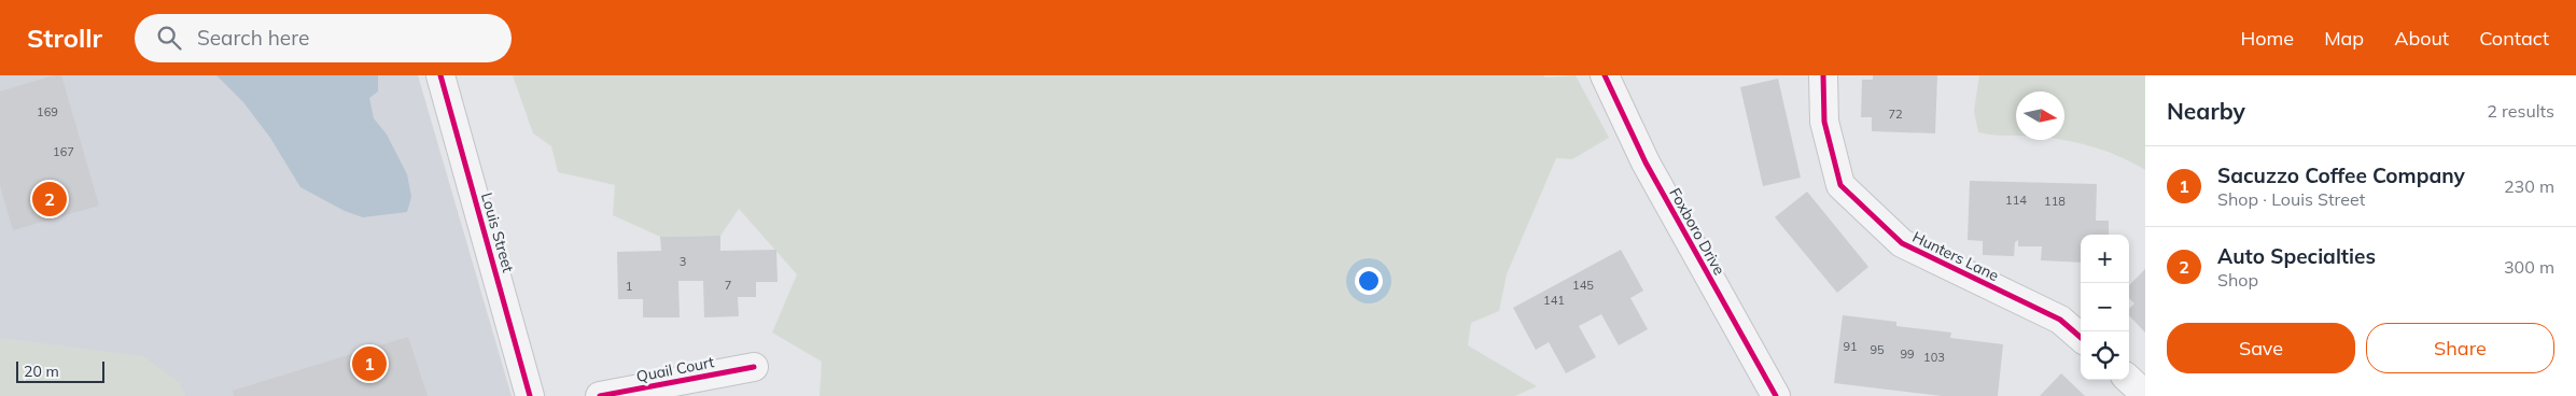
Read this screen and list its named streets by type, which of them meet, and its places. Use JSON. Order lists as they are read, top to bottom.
{
  "streets": {
    "street": [
      "Foxboro Drive",
      "Louis Street",
      "Hunters Lane",
      "Quail Court"
    ]
  },
  "house_numbers": [
    "169",
    "72",
    "167",
    "114",
    "118",
    "3",
    "7",
    "145",
    "1",
    "141",
    "91",
    "95",
    "99",
    "103"
  ],
  "scale_bar": "20 m",
  "north": "right",
  "page": {
    "header": "Strollr",
    "search": "Search here",
    "nav": [
      "Home",
      "Map",
      "About",
      "Contact"
    ],
    "heading": ["Nearby", "2 results"],
    "list": [
      {
        "mark": "1",
        "name": "Sacuzzo Coffee Company",
        "note": "Shop · Louis Street",
        "value": "230 m"
      },
      {
        "mark": "2",
        "name": "Auto Specialties",
        "note": "Shop",
        "value": "300 m"
      }
    ],
    "pins": ["2", "1"],
    "map_buttons": ["+", "−"],
    "buttons": ["Save", "Share"],
    "scale": "20 m"
  }
}
